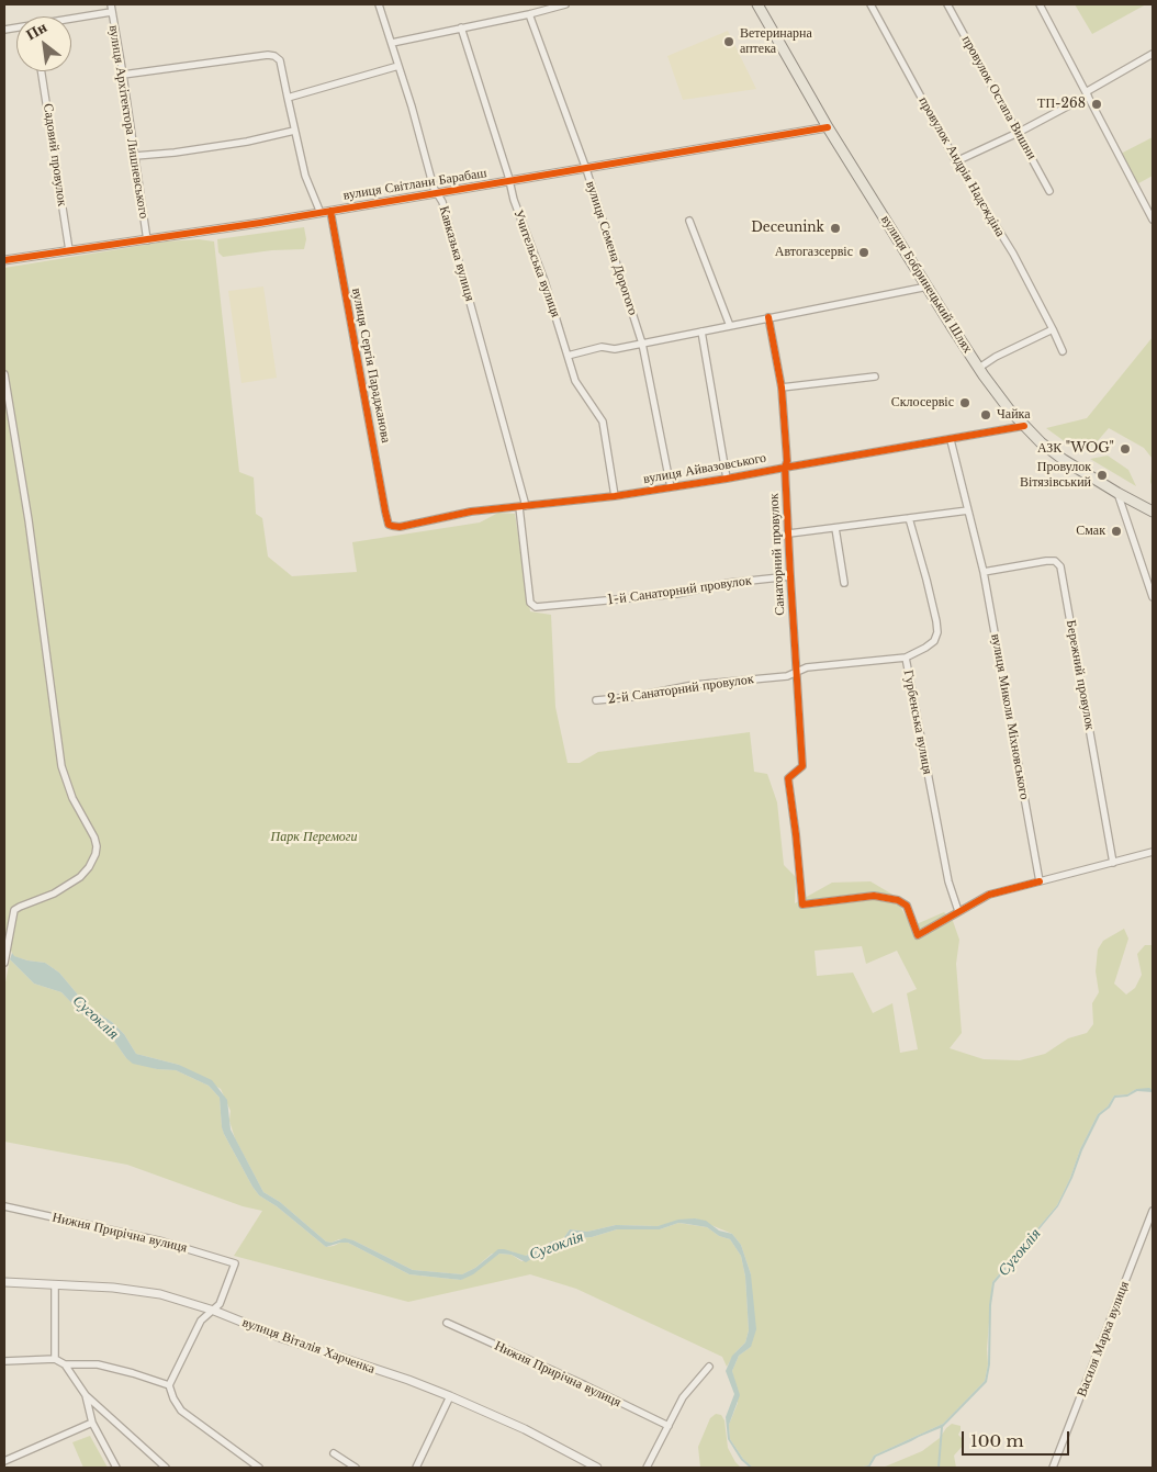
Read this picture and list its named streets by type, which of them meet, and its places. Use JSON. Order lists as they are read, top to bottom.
{
  "streets": {
    "main road": ["вулиця Бобринецький Шлях"],
    "street": [
      "провулок Остапа Вишни",
      "вулиця Архітектора Лишневського",
      "Садовий провулок",
      "провулок Андрія Надєждіна",
      "вулиця Світлани Барабаш",
      "вулиця Семена Дорогого",
      "Кавказька вулиця",
      "Учительська вулиця",
      "вулиця Сергія Параджанова",
      "вулиця Айвазовського",
      "Санаторний провулок",
      "1-й Санаторний провулок",
      "Бережний провулок",
      "2-й Санаторний провулок",
      "вулиця Миколи Міхновського",
      "Гурбенська вулиця",
      "Нижня Прирічна вулиця",
      "Василя Марка вулиця",
      "вулиця Віталія Харченка"
    ]
  },
  "crossings": [
    ["вулиця Архітектора Лишневського", "вулиця Світлани Барабаш"],
    ["Садовий провулок", "вулиця Світлани Барабаш"],
    ["вулиця Світлани Барабаш", "вулиця Семена Дорогого"],
    ["вулиця Світлани Барабаш", "Кавказька вулиця"],
    ["вулиця Світлани Барабаш", "Учительська вулиця"],
    ["вулиця Світлани Барабаш", "вулиця Бобринецький Шлях"],
    ["вулиця Світлани Барабаш", "вулиця Сергія Параджанова"],
    ["вулиця Семена Дорогого", "вулиця Айвазовського"],
    ["Кавказька вулиця", "вулиця Айвазовського"],
    ["Кавказька вулиця", "1-й Санаторний провулок"],
    ["Учительська вулиця", "вулиця Айвазовського"],
    ["вулиця Бобринецький Шлях", "вулиця Айвазовського"],
    ["вулиця Сергія Параджанова", "вулиця Айвазовського"],
    ["вулиця Айвазовського", "Санаторний провулок"],
    ["вулиця Айвазовського", "вулиця Миколи Міхновського"],
    ["Санаторний провулок", "1-й Санаторний провулок"],
    ["Санаторний провулок", "2-й Санаторний провулок"],
    ["Санаторний провулок", "вулиця Миколи Міхновського"],
    ["Санаторний провулок", "Гурбенська вулиця"],
    ["Бережний провулок", "вулиця Миколи Міхновського"],
    ["2-й Санаторний провулок", "Гурбенська вулиця"],
    ["Нижня Прирічна вулиця", "вулиця Віталія Харченка"]
  ],
  "water": ["Сугоклія"],
  "parks": ["Парк Перемоги"],
  "places": [
    "Ветеринарна аптека",
    "ТП-268",
    "Deceunink",
    "Автогазсервіс",
    "Склосервіс",
    "Чайка",
    "АЗК \"WOG\"",
    "Провулок Вітязівський",
    "Смак"
  ],
  "scale_bar": "100 m",
  "north": "top left"
}
